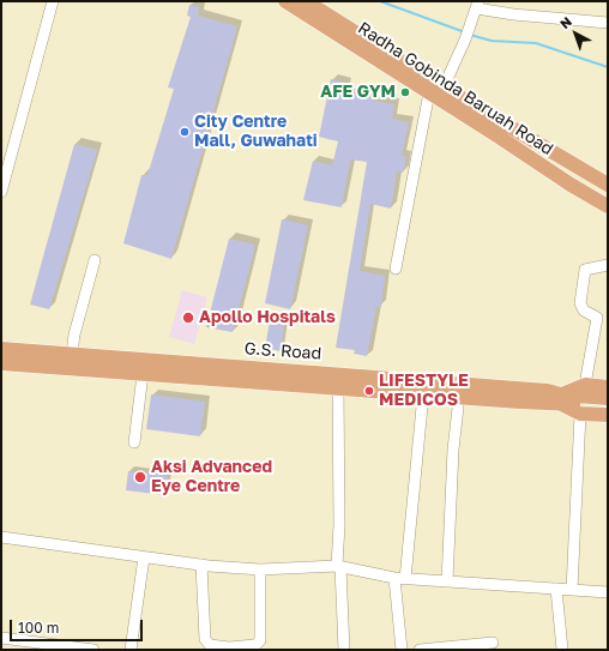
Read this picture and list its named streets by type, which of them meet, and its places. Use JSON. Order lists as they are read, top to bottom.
{
  "streets": {
    "main road": ["Radha Gobinda Baruah Road", "G.S. Road"]
  },
  "places": [
    "AFE GYM",
    "City Centre Mall, Guwahati",
    "Apollo Hospitals",
    "LIFESTYLE MEDICOS",
    "Aksi Advanced Eye Centre"
  ],
  "scale_bar": "100 m",
  "north": "top left"
}
